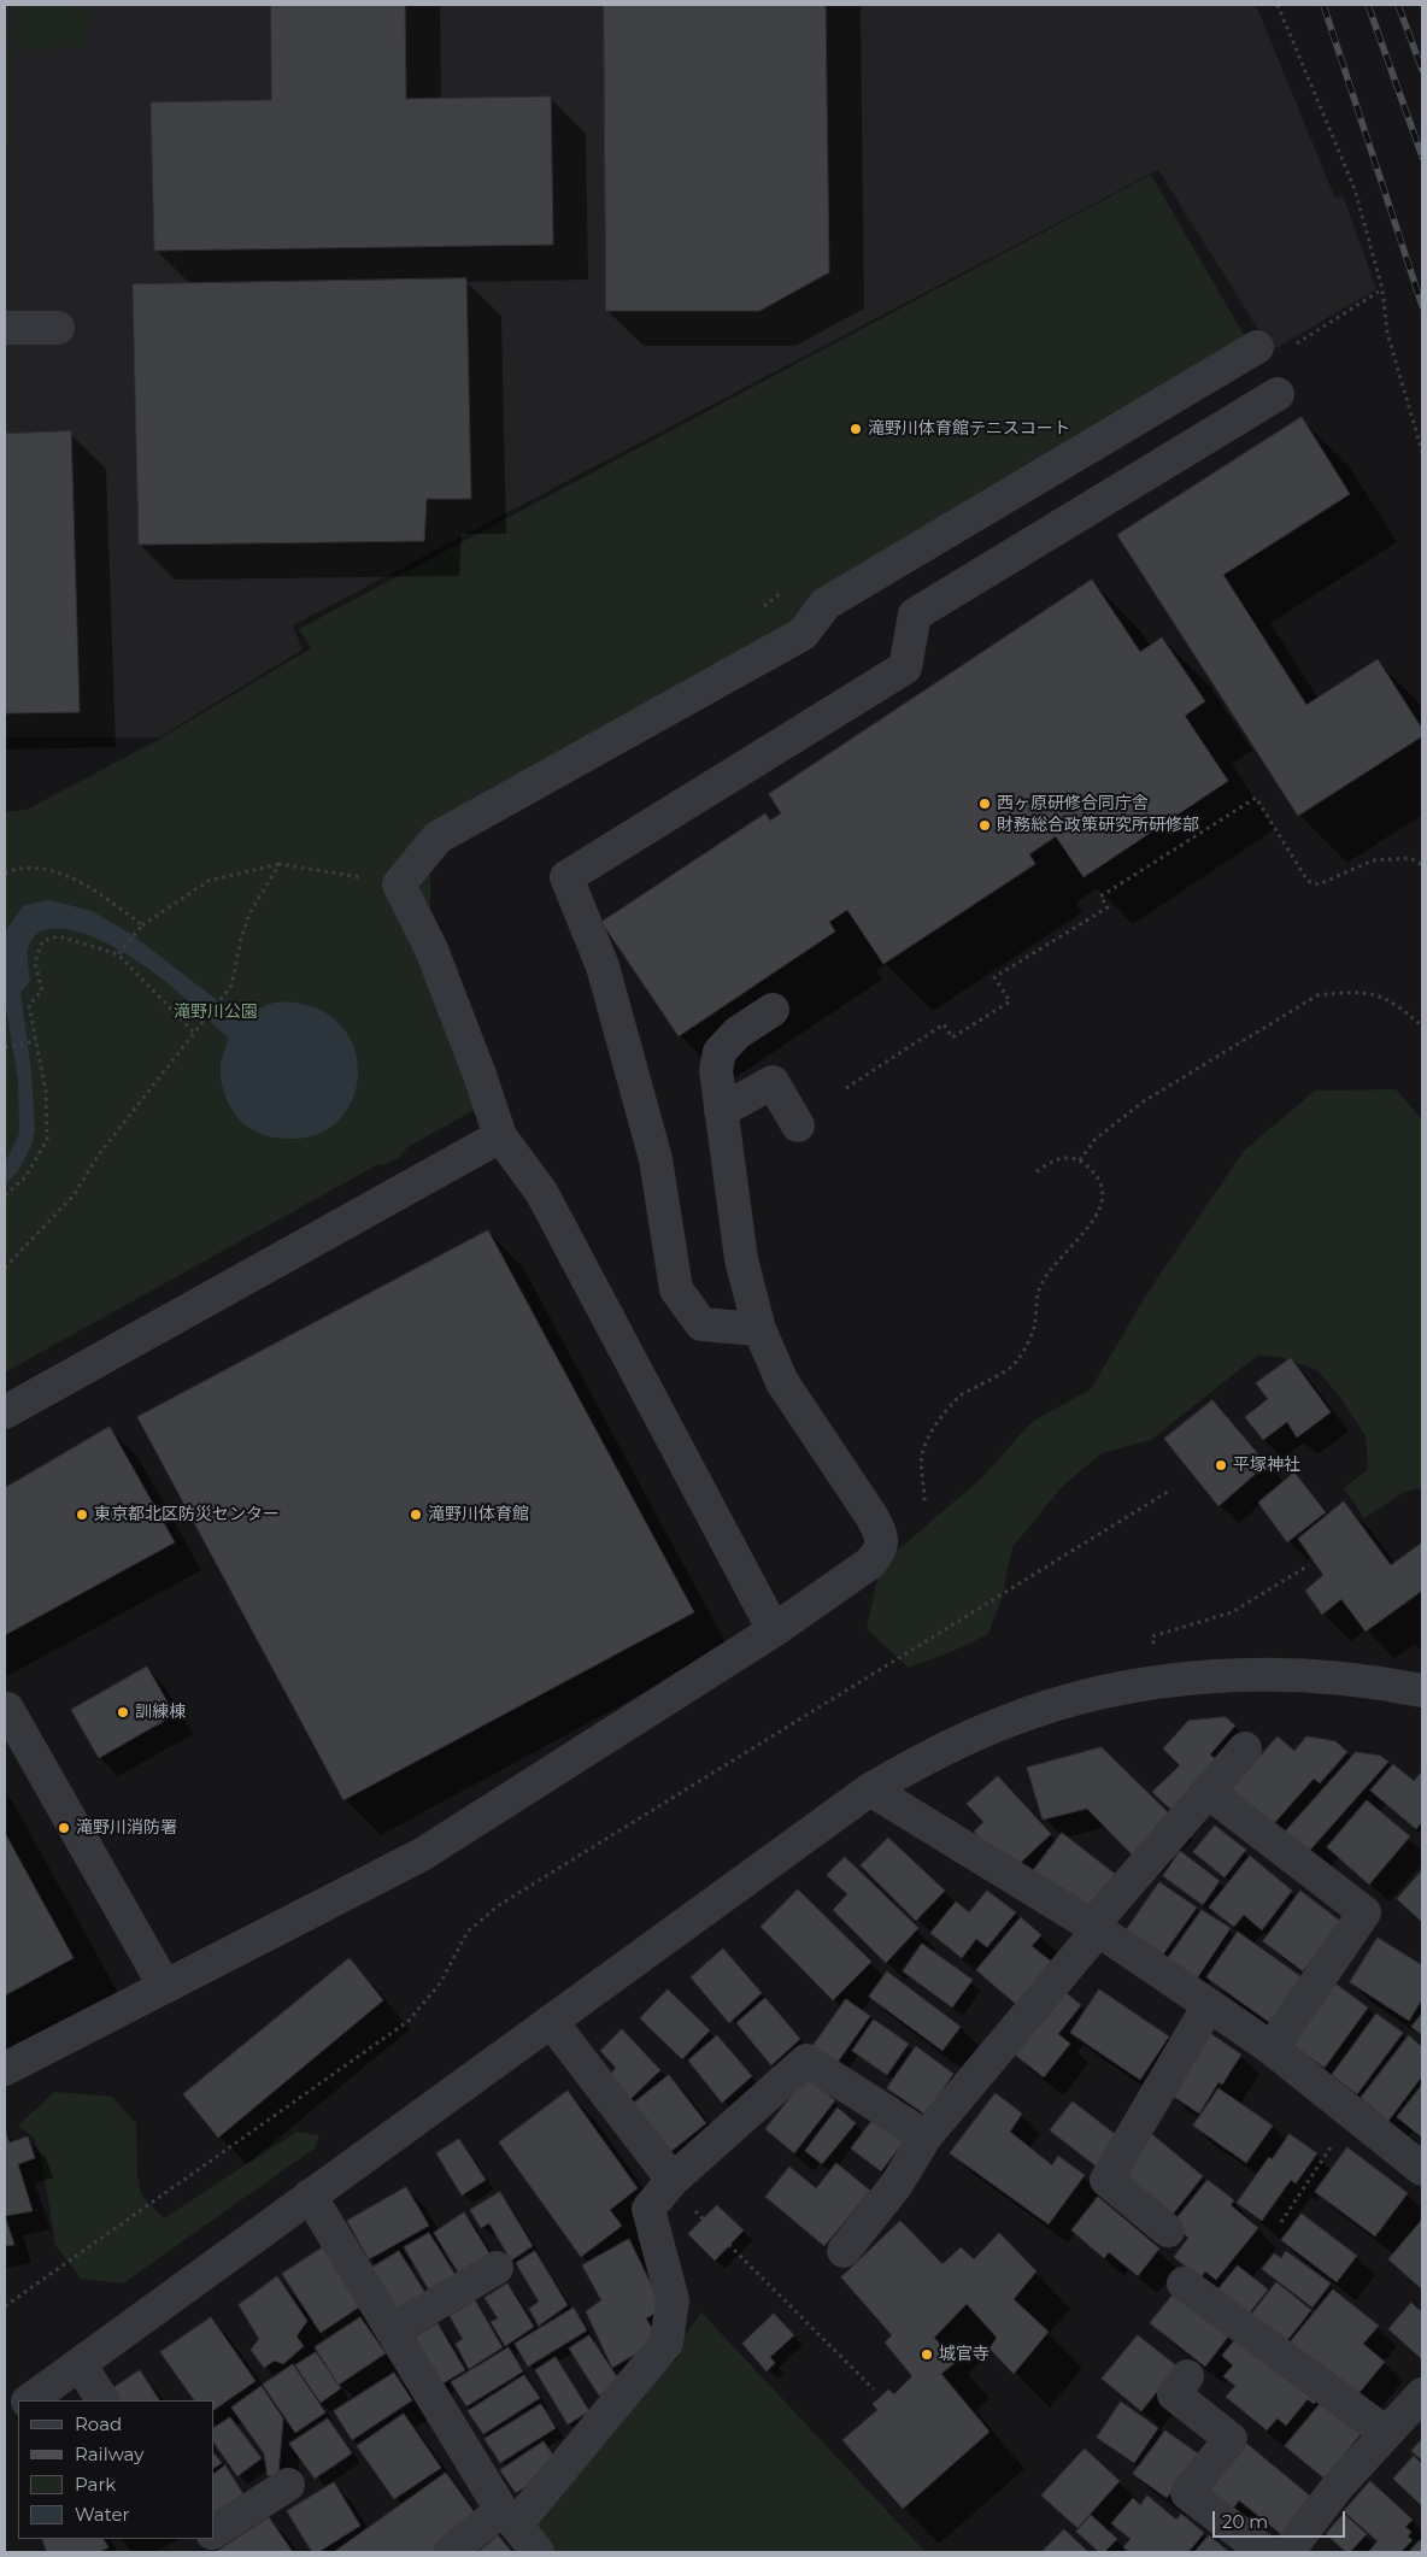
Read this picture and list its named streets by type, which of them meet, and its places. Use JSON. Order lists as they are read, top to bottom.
{
  "parks": ["滝野川公園"],
  "places": [
    "滝野川体育館テニスコート",
    "西ヶ原研修合同庁舎",
    "財務総合政策研究所研修部",
    "平塚神社",
    "東京都北区防災センター",
    "滝野川体育館",
    "訓練棟",
    "滝野川消防署",
    "城官寺"
  ],
  "legend": [
    "Road",
    "Railway",
    "Park",
    "Water"
  ],
  "scale_bar": "20 m"
}
